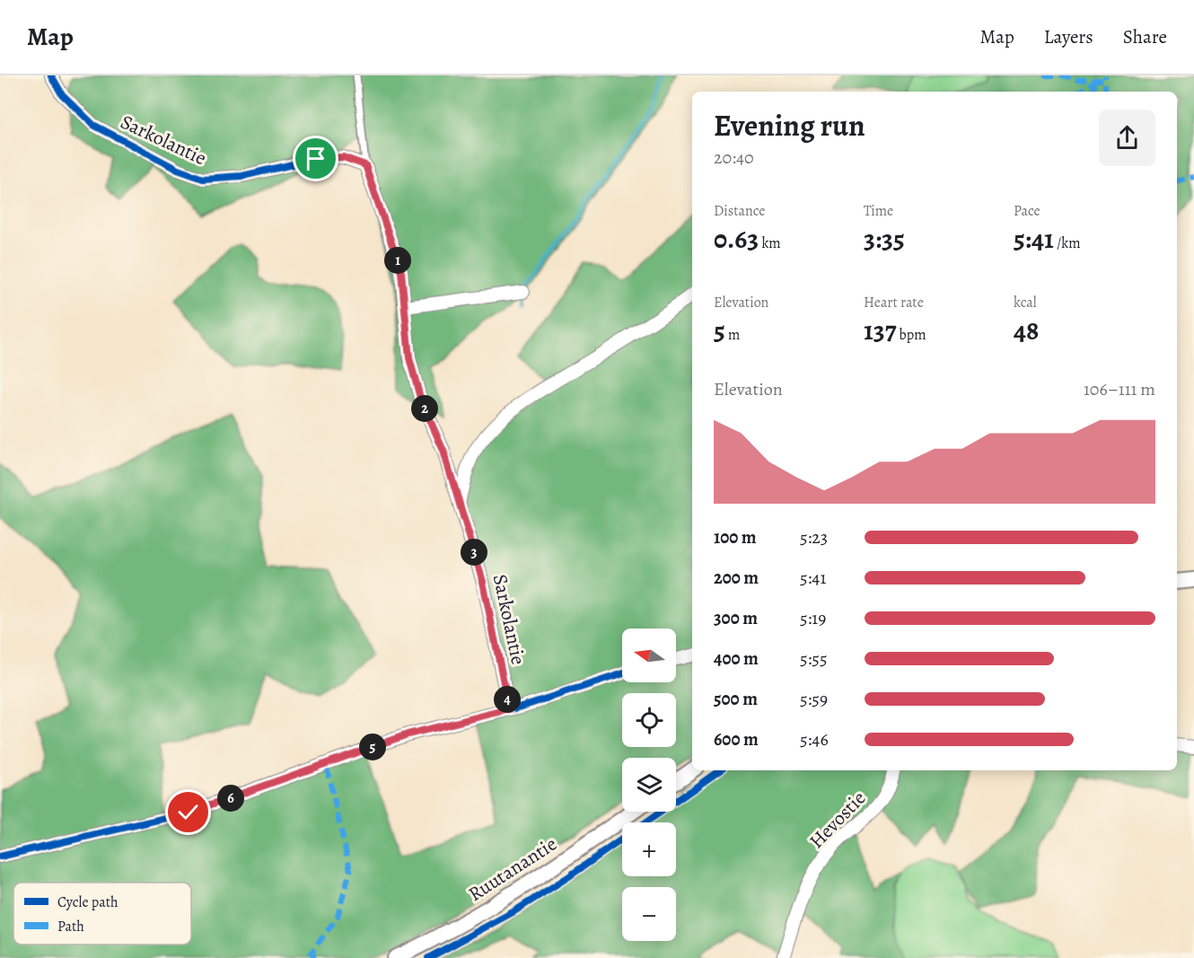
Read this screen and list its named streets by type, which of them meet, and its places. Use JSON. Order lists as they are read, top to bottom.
{
  "streets": {
    "street": ["Sarkolantie", "Hevostie", "Ruutanantie"]
  },
  "legend": ["Cycle path", "Path"],
  "north": "left",
  "page": {
    "header": "Map",
    "nav": ["Map", "Layers", "Share"],
    "heading": ["Evening run", "20:40"],
    "stats": [
      ["Distance", "0.63 km"],
      ["Time", "3:35"],
      ["Pace", "5:41 /km"],
      ["Elevation", "5 m"],
      ["Heart rate", "137 bpm"],
      ["kcal", "48"]
    ],
    "pins": [
      "1",
      "2",
      "3",
      "4",
      "5",
      "6"
    ],
    "chart": ["Elevation", "106–111 m"],
    "list": [
      {
        "name": "100 m",
        "note": "5:23"
      },
      {
        "name": "200 m",
        "note": "5:41"
      },
      {
        "name": "300 m",
        "note": "5:19"
      },
      {
        "name": "400 m",
        "note": "5:55"
      },
      {
        "name": "500 m",
        "note": "5:59"
      },
      {
        "name": "600 m",
        "note": "5:46"
      }
    ],
    "map_buttons": ["+", "−"]
  }
}
